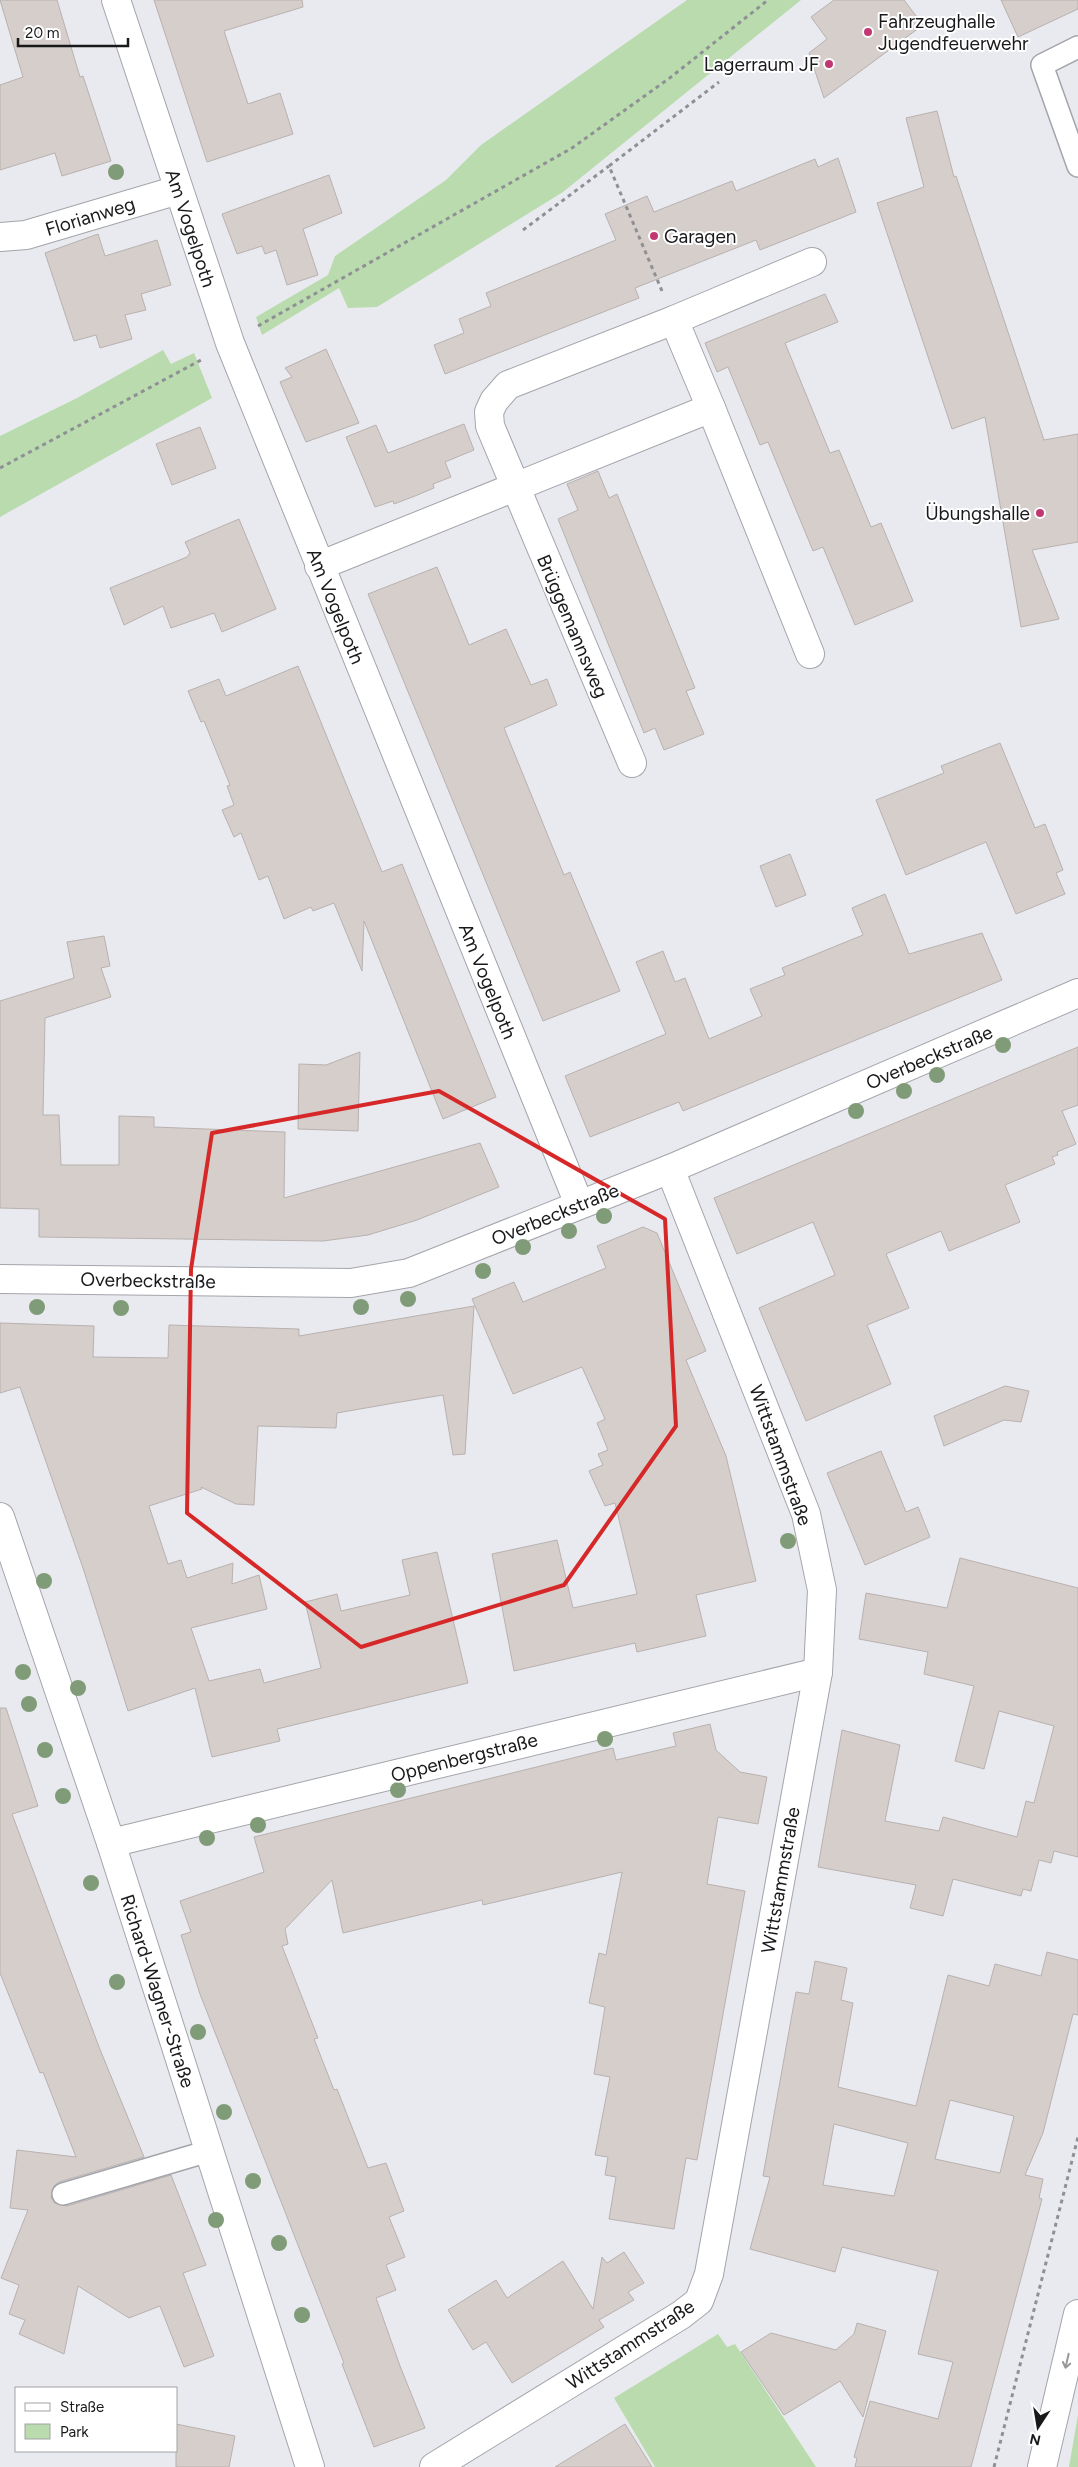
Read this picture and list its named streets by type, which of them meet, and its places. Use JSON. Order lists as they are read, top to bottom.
{
  "streets": {
    "street": [
      "Florianweg",
      "Am Vogelpoth",
      "Brüggemannsweg",
      "Overbeckstraße",
      "Wittstammstraße",
      "Oppenbergstraße",
      "Richard-Wagner-Straße"
    ]
  },
  "crossings": [
    ["Florianweg", "Am Vogelpoth"],
    ["Am Vogelpoth", "Overbeckstraße"],
    ["Overbeckstraße", "Wittstammstraße"],
    ["Wittstammstraße", "Oppenbergstraße"],
    ["Oppenbergstraße", "Richard-Wagner-Straße"]
  ],
  "places": [
    "Fahrzeughalle Jugendfeuerwehr",
    "Lagerraum JF",
    "Garagen",
    "Übungshalle"
  ],
  "legend": ["Straße", "Park"],
  "scale_bar": "20 m",
  "north": "bottom"
}
